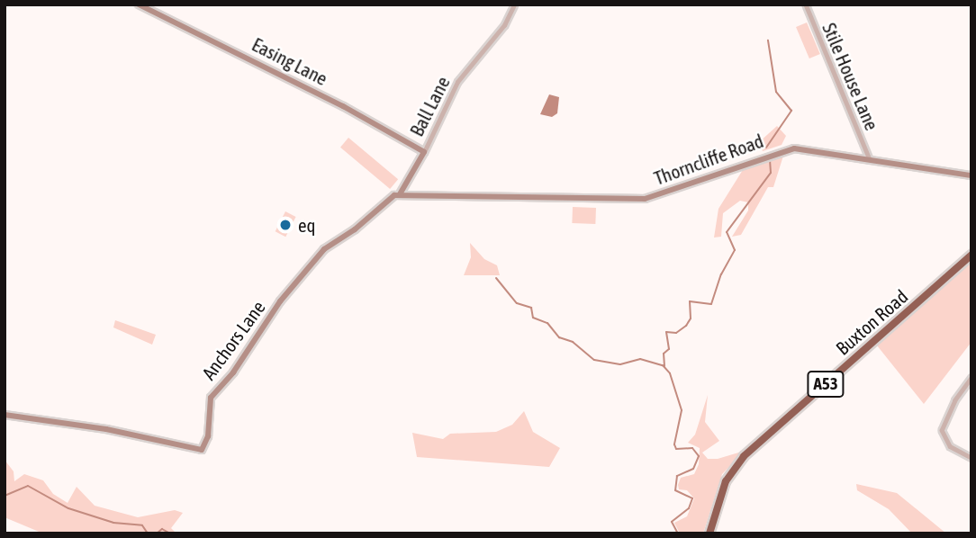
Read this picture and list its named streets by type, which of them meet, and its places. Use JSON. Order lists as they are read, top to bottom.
{
  "streets": {
    "highway": ["Buxton Road", "A53"],
    "street": [
      "Easing Lane",
      "Stile House Lane",
      "Ball Lane",
      "Thorncliffe Road",
      "Anchors Lane"
    ]
  },
  "crossings": [
    ["Easing Lane", "Ball Lane"],
    ["Stile House Lane", "Thorncliffe Road"],
    ["Ball Lane", "Thorncliffe Road"],
    ["Ball Lane", "Anchors Lane"],
    ["Thorncliffe Road", "Anchors Lane"]
  ],
  "places": ["eq"]
}
